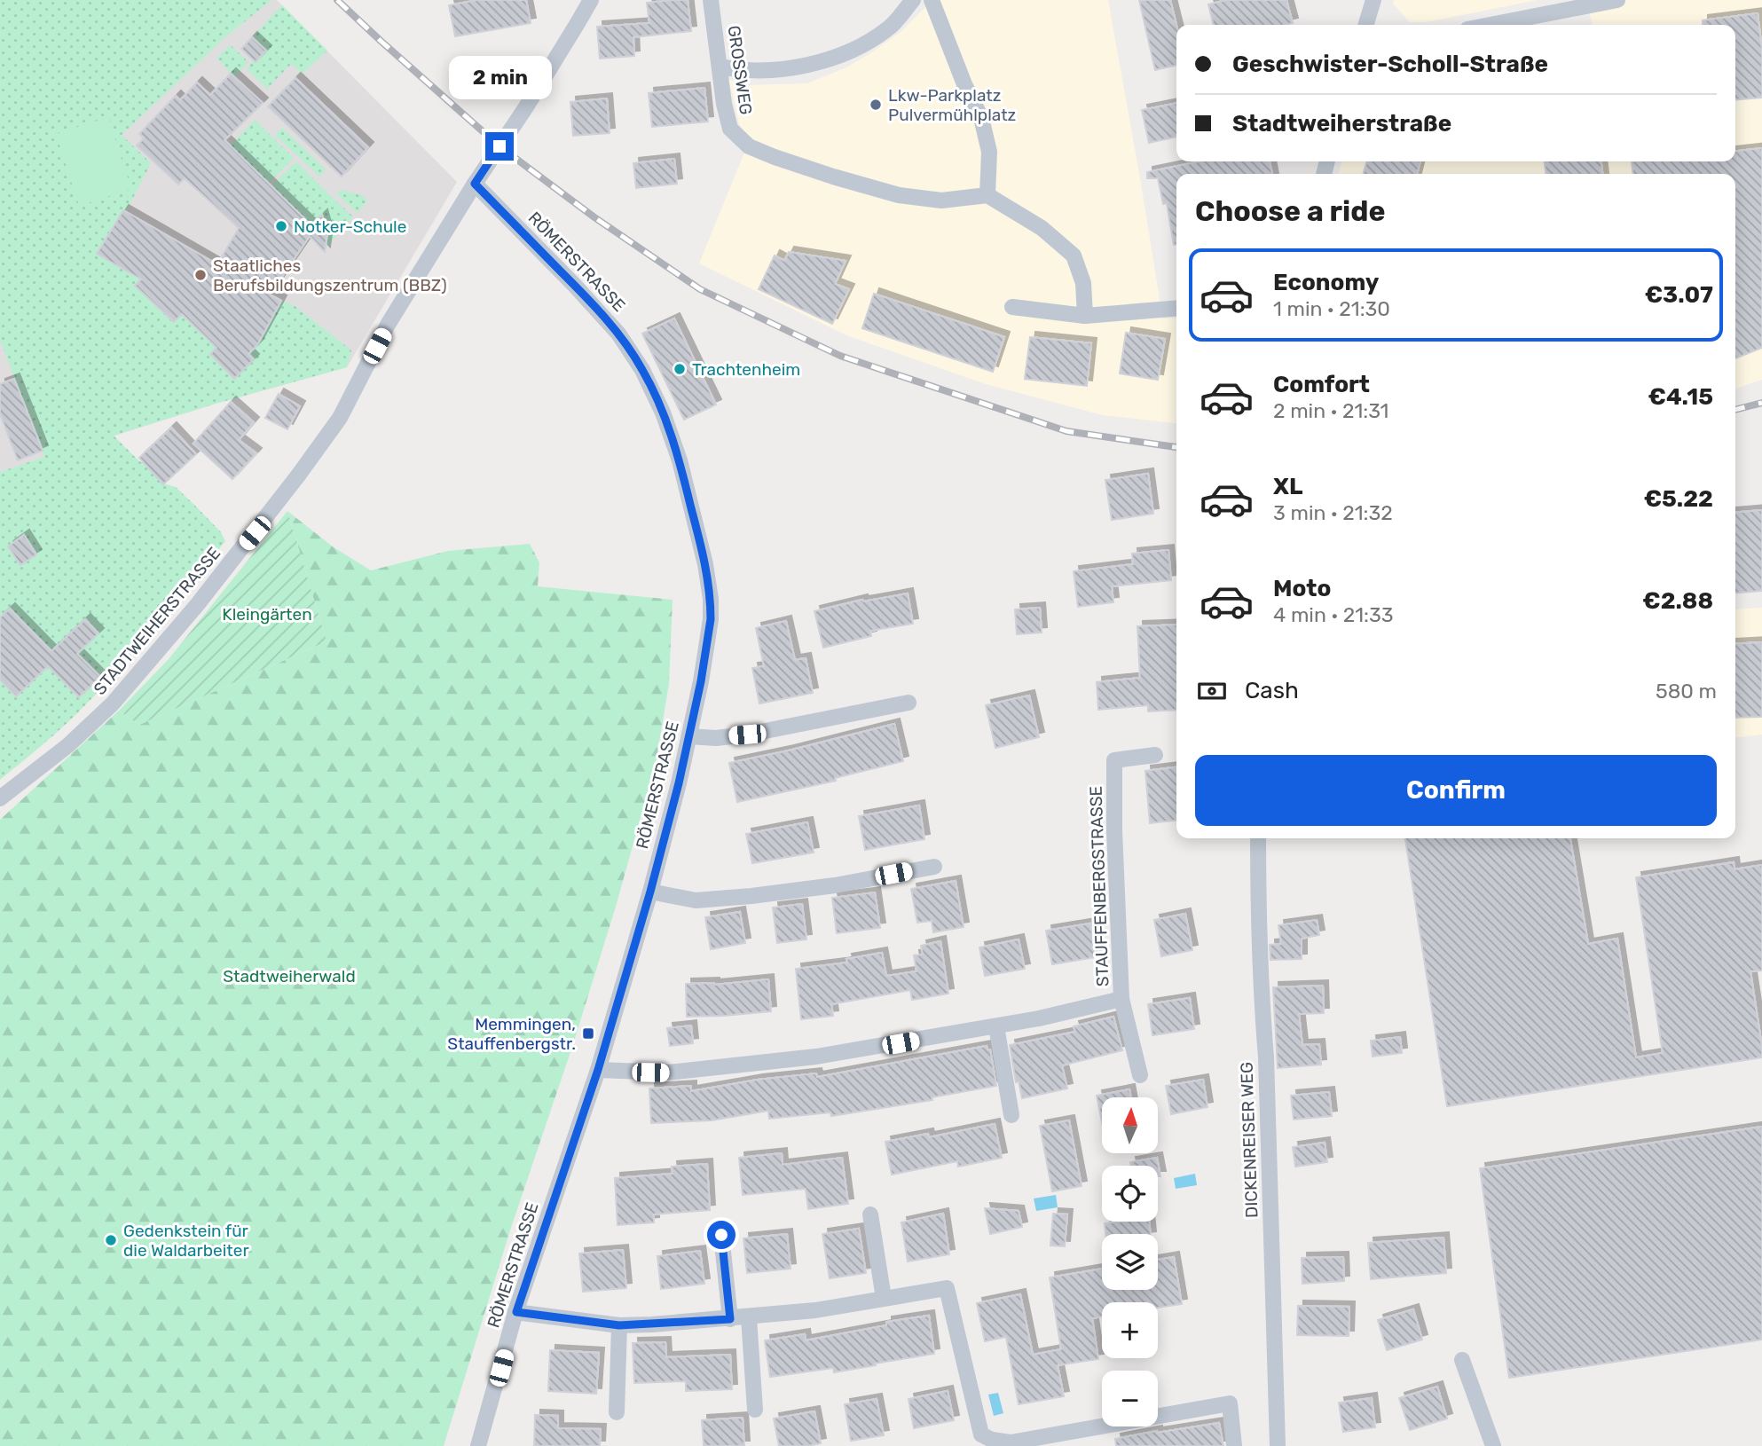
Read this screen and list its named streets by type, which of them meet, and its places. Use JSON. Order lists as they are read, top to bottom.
{
  "streets": {
    "street": [
      "GROSSWEG",
      "RÖMERSTRASSE",
      "STADTWEIHERSTRASSE",
      "STAUFFENBERGSTRASSE",
      "DICKENREISER WEG"
    ]
  },
  "crossings": [
    ["RÖMERSTRASSE", "STADTWEIHERSTRASSE"],
    ["RÖMERSTRASSE", "STAUFFENBERGSTRASSE"]
  ],
  "parks": ["Kleingärten", "Stadtweiherwald"],
  "places": {
    "other": [
      "Lkw-Parkplatz Pulvermühlplatz",
      "Notker-Schule",
      "Staatliches Berufsbildungszentrum (BBZ)",
      "Trachtenheim",
      "Gedenkstein für die Waldarbeiter"
    ],
    "transit": ["Memmingen, Stauffenbergstr."]
  },
  "north": "top",
  "page": {
    "banner": ["Geschwister-Scholl-Straße", "Stadtweiherstraße"],
    "bubble": "2 min",
    "heading": "Choose a ride",
    "list": [
      {
        "name": "Economy",
        "note": "1 min · 21:30",
        "value": "€3.07"
      },
      {
        "name": "Comfort",
        "note": "2 min · 21:31",
        "value": "€4.15"
      },
      {
        "name": "XL",
        "note": "3 min · 21:32",
        "value": "€5.22"
      },
      {
        "name": "Moto",
        "note": "4 min · 21:33",
        "value": "€2.88"
      }
    ],
    "pay": ["Cash", "580 m"],
    "buttons": "Confirm",
    "map_buttons": ["+", "−"]
  }
}
